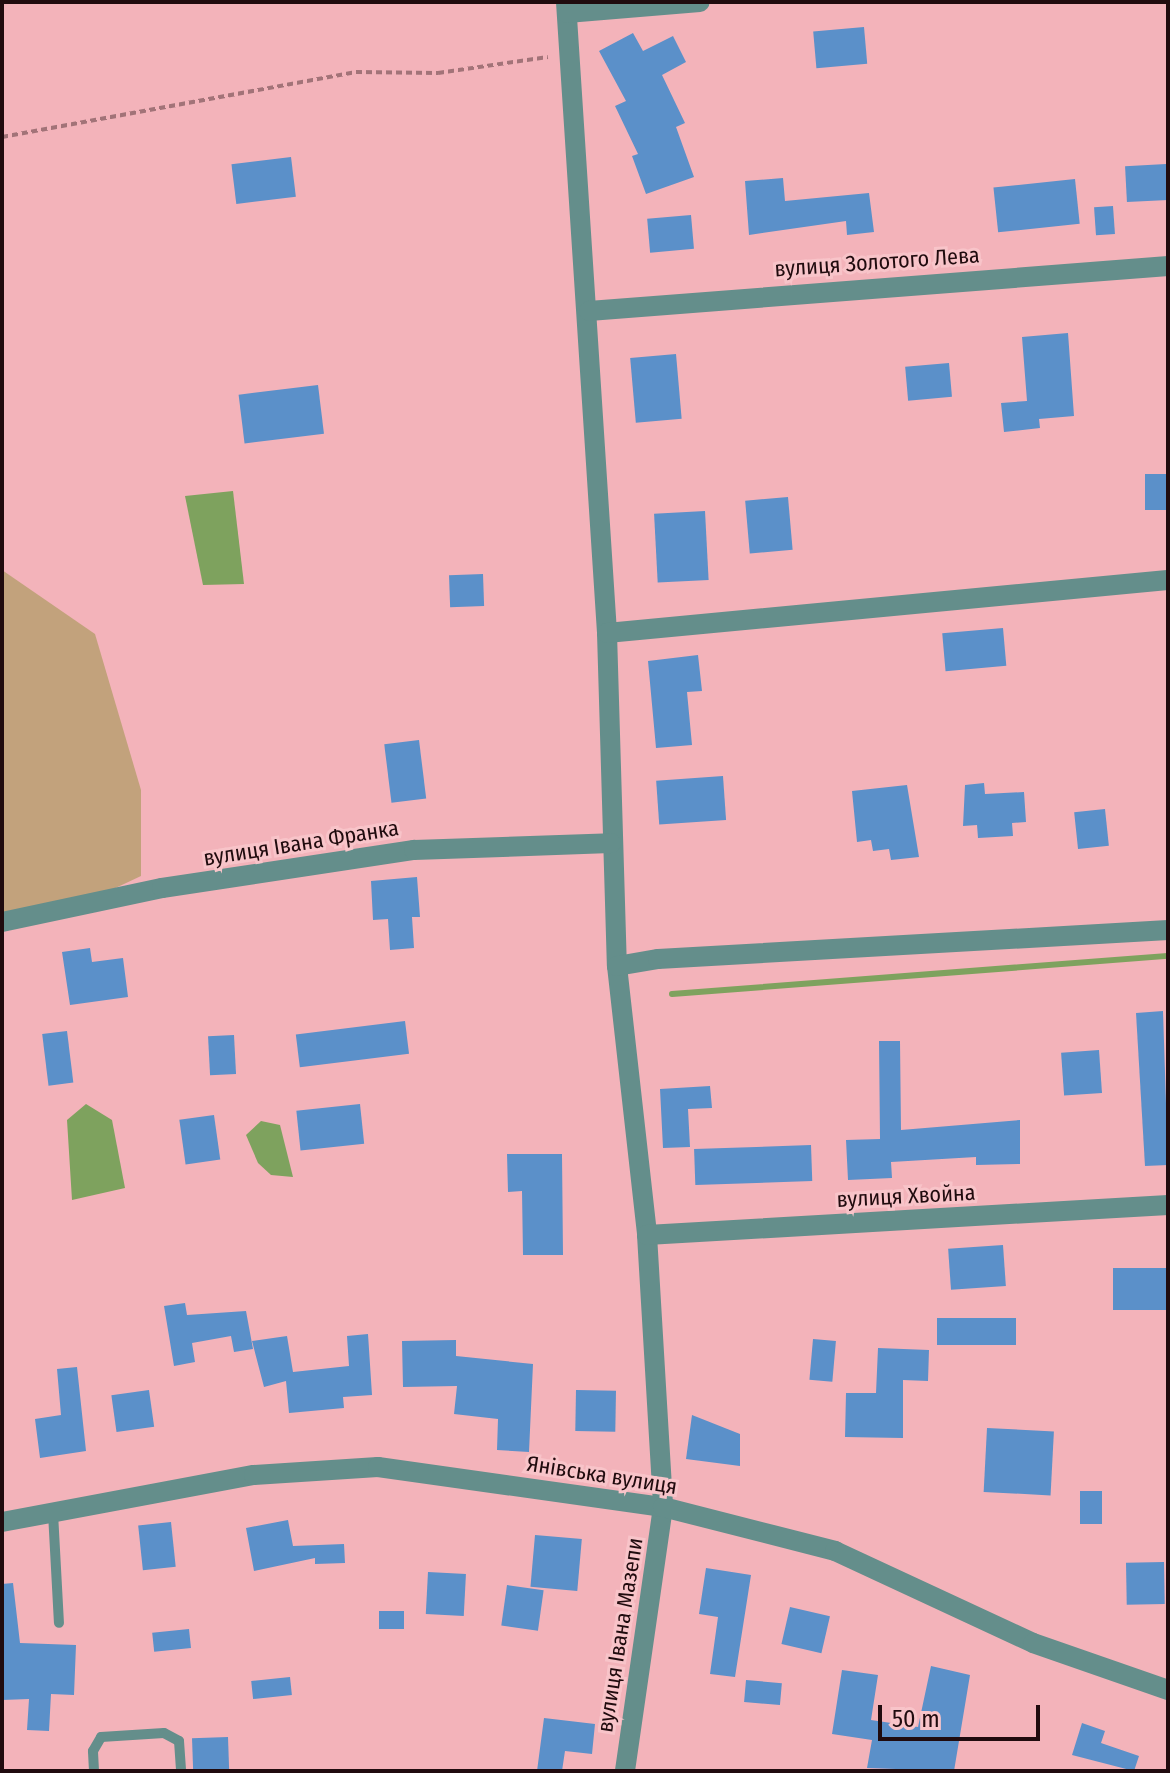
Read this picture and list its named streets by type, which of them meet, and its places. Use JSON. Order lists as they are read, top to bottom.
{
  "streets": {
    "street": [
      "вулиця Золотого Лева",
      "вулиця Івана Франка",
      "вулиця Хвойна",
      "Янівська вулиця",
      "вулиця Івана Мазепи"
    ]
  },
  "crossings": [
    ["вулиця Золотого Лева", "вулиця Івана Мазепи"],
    ["вулиця Івана Франка", "вулиця Івана Мазепи"],
    ["вулиця Хвойна", "вулиця Івана Мазепи"],
    ["Янівська вулиця", "вулиця Івана Мазепи"]
  ],
  "scale_bar": "50 m"
}
